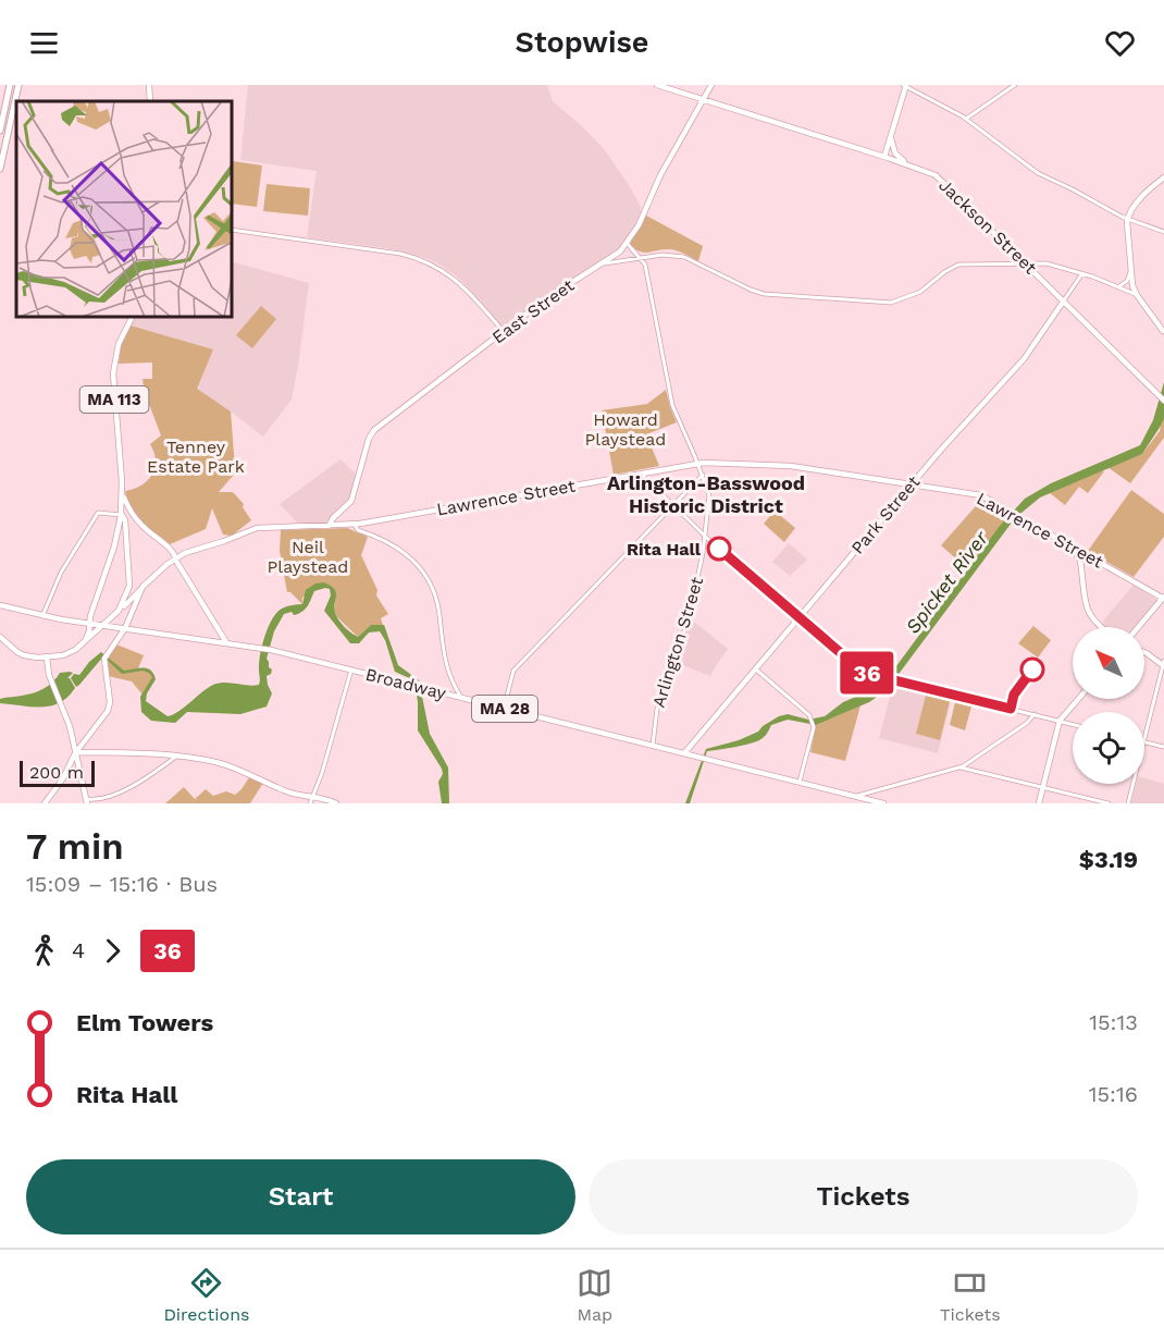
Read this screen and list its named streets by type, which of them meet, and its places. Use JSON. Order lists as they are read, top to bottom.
{
  "streets": {
    "main road": [
      "Jackson Street",
      "East Street",
      "MA 113",
      "Lawrence Street",
      "Park Street",
      "Broadway",
      "MA 28"
    ],
    "street": ["Arlington Street"]
  },
  "crossings": [
    ["Jackson Street", "East Street"],
    ["Jackson Street", "Park Street"],
    ["East Street", "Lawrence Street"],
    ["East Street", "Arlington Street"],
    ["MA 113", "Lawrence Street"],
    ["MA 113", "Broadway"],
    ["Lawrence Street", "Park Street"],
    ["Lawrence Street", "Arlington Street"],
    ["Lawrence Street", "Broadway"],
    ["Park Street", "Broadway"],
    ["Arlington Street", "Broadway"]
  ],
  "districts": ["Arlington-Basswood Historic District"],
  "water": ["Spicket River"],
  "parks": ["Howard Playstead", "Tenney Estate Park", "Neil Playstead"],
  "places": ["Rita Hall"],
  "lines": ["bus line 36"],
  "scale_bar": "200 m",
  "north": "top left",
  "page": {
    "header": "Stopwise",
    "on_map": "36",
    "scale": "200 m",
    "heading": ["7 min", "15:09 – 15:16 · Bus", "$3.19"],
    "legs": ["4", "36"],
    "list": [
      {
        "name": "Elm Towers",
        "value": "15:13"
      },
      {
        "name": "Rita Hall",
        "value": "15:16"
      }
    ],
    "buttons": ["Start", "Tickets"],
    "tabs": ["Directions", "Map", "Tickets"]
  }
}
